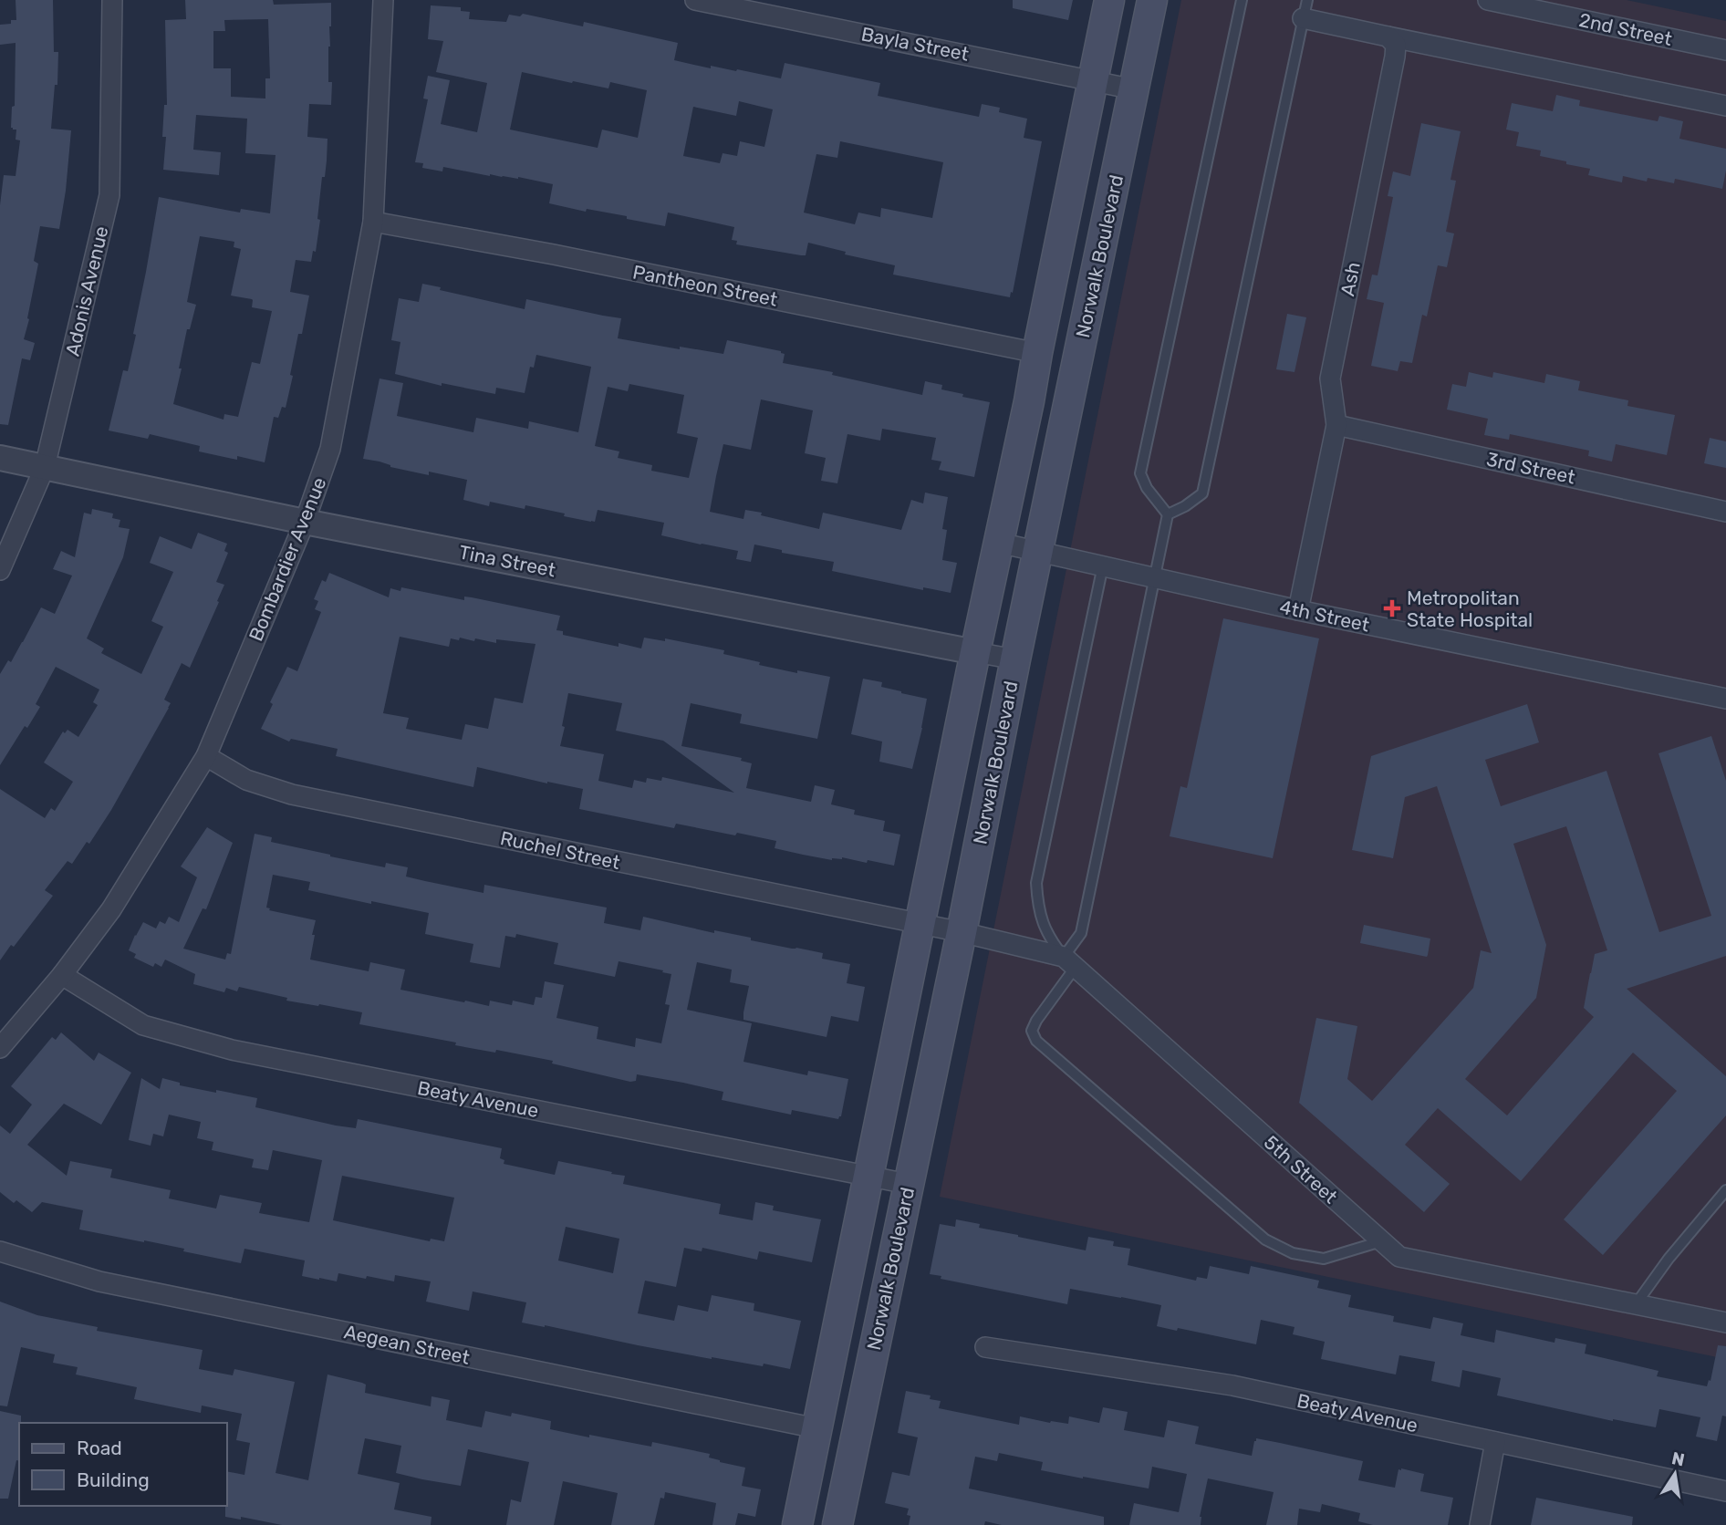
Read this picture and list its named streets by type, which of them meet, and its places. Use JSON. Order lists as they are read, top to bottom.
{
  "streets": {
    "main road": ["Norwalk Boulevard"],
    "street": [
      "2nd Street",
      "Bayla Street",
      "Ash",
      "Pantheon Street",
      "Adonis Avenue",
      "3rd Street",
      "Bombardier Avenue",
      "Tina Street",
      "4th Street",
      "Ruchel Street",
      "Beaty Avenue",
      "5th Street",
      "Aegean Street"
    ]
  },
  "crossings": [
    ["Bayla Street", "Norwalk Boulevard"],
    ["Norwalk Boulevard", "Pantheon Street"],
    ["Norwalk Boulevard", "Tina Street"],
    ["Norwalk Boulevard", "4th Street"],
    ["Norwalk Boulevard", "Ruchel Street"],
    ["Norwalk Boulevard", "Beaty Avenue"],
    ["Norwalk Boulevard", "5th Street"],
    ["Norwalk Boulevard", "Aegean Street"],
    ["Ash", "3rd Street"],
    ["Ash", "4th Street"],
    ["Pantheon Street", "Bombardier Avenue"],
    ["Adonis Avenue", "Tina Street"],
    ["Bombardier Avenue", "Tina Street"],
    ["Bombardier Avenue", "Ruchel Street"],
    ["Bombardier Avenue", "Beaty Avenue"],
    ["Ruchel Street", "5th Street"]
  ],
  "places": {
    "health": ["Metropolitan State Hospital"]
  },
  "legend": ["Road", "Building"],
  "north": "top"
}
